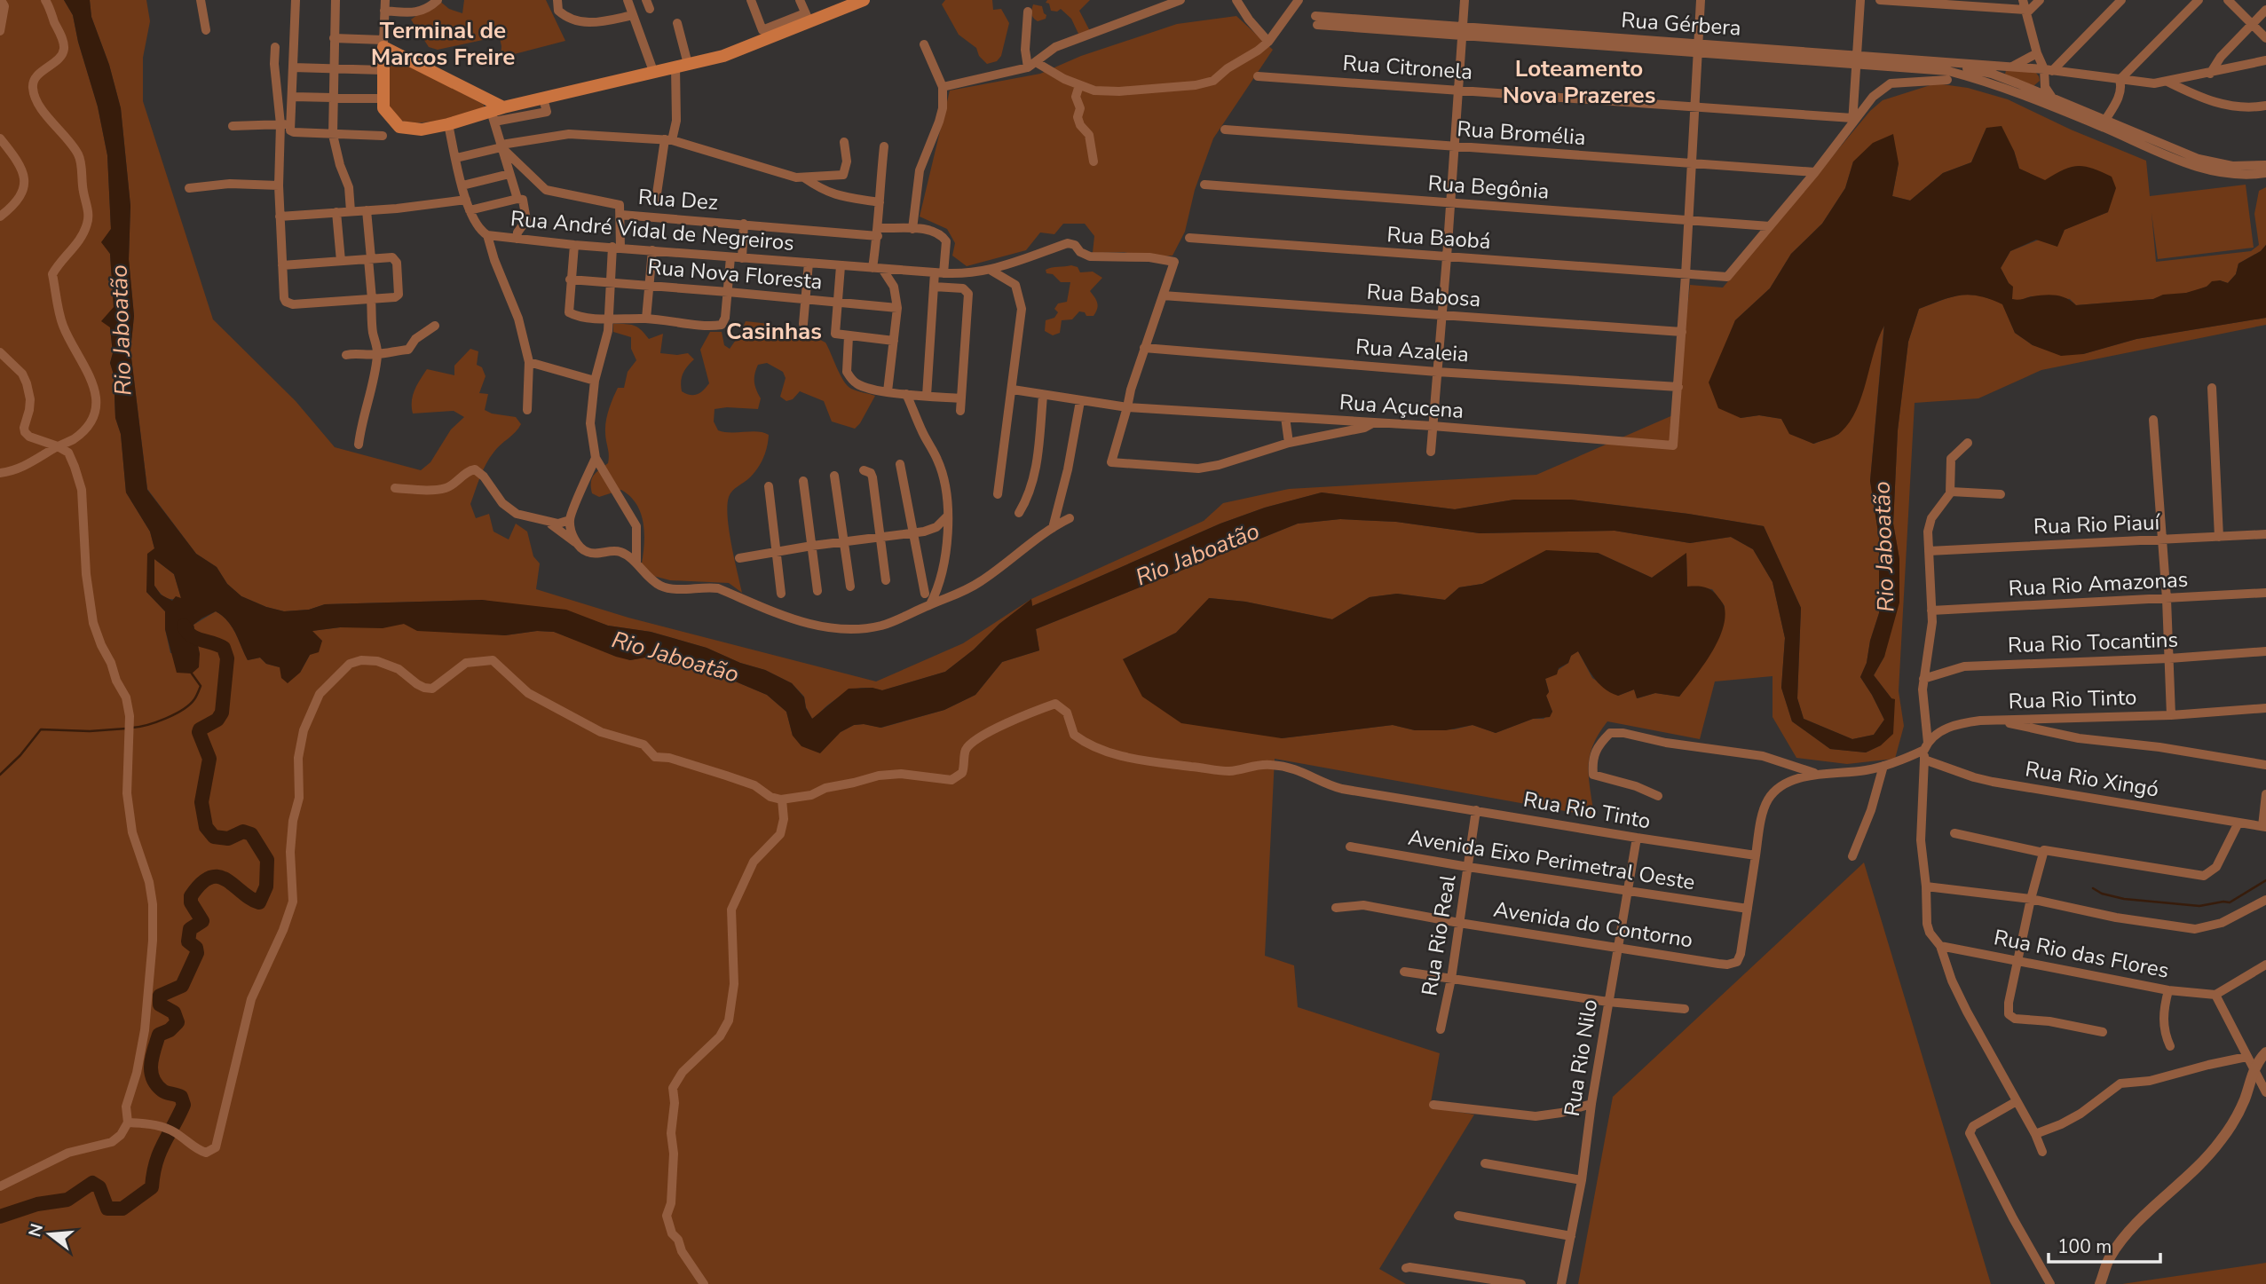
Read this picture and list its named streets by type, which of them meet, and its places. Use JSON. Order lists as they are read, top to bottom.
{
  "streets": {
    "street": [
      "Rua Gérbera",
      "Rua Citronela",
      "Rua Bromélia",
      "Rua Begônia",
      "Rua Dez",
      "Rua André Vidal de Negreiros",
      "Rua Baobá",
      "Rua Nova Floresta",
      "Rua Babosa",
      "Rua Azaleia",
      "Rua Açucena",
      "Rua Rio Piauí",
      "Rua Rio Amazonas",
      "Rua Rio Tocantins",
      "Rua Rio Tinto",
      "Rua Rio Xingó",
      "Avenida Eixo Perimetral Oeste",
      "Avenida do Contorno",
      "Rua Rio Real",
      "Rua Rio das Flores",
      "Rua Rio Nilo"
    ]
  },
  "crossings": [
    ["Rua Begônia", "Rua Baobá"],
    ["Rua Dez", "Rua André Vidal de Negreiros"],
    ["Rua André Vidal de Negreiros", "Rua Babosa"],
    ["Rua Azaleia", "Rua Açucena"],
    ["Rua Rio Tinto", "Rua Rio Xingó"],
    ["Rua Rio Tinto", "Avenida do Contorno"],
    ["Rua Rio Tinto", "Rua Rio Real"],
    ["Rua Rio Tinto", "Rua Rio Nilo"],
    ["Avenida Eixo Perimetral Oeste", "Avenida do Contorno"],
    ["Avenida Eixo Perimetral Oeste", "Rua Rio Real"],
    ["Avenida Eixo Perimetral Oeste", "Rua Rio Nilo"],
    ["Avenida do Contorno", "Rua Rio Real"],
    ["Avenida do Contorno", "Rua Rio Nilo"]
  ],
  "districts": ["Terminal de Marcos Freire", "Loteamento Nova Prazeres", "Casinhas"],
  "water": ["Rio Jaboatão"],
  "scale_bar": "100 m",
  "north": "left"
}
